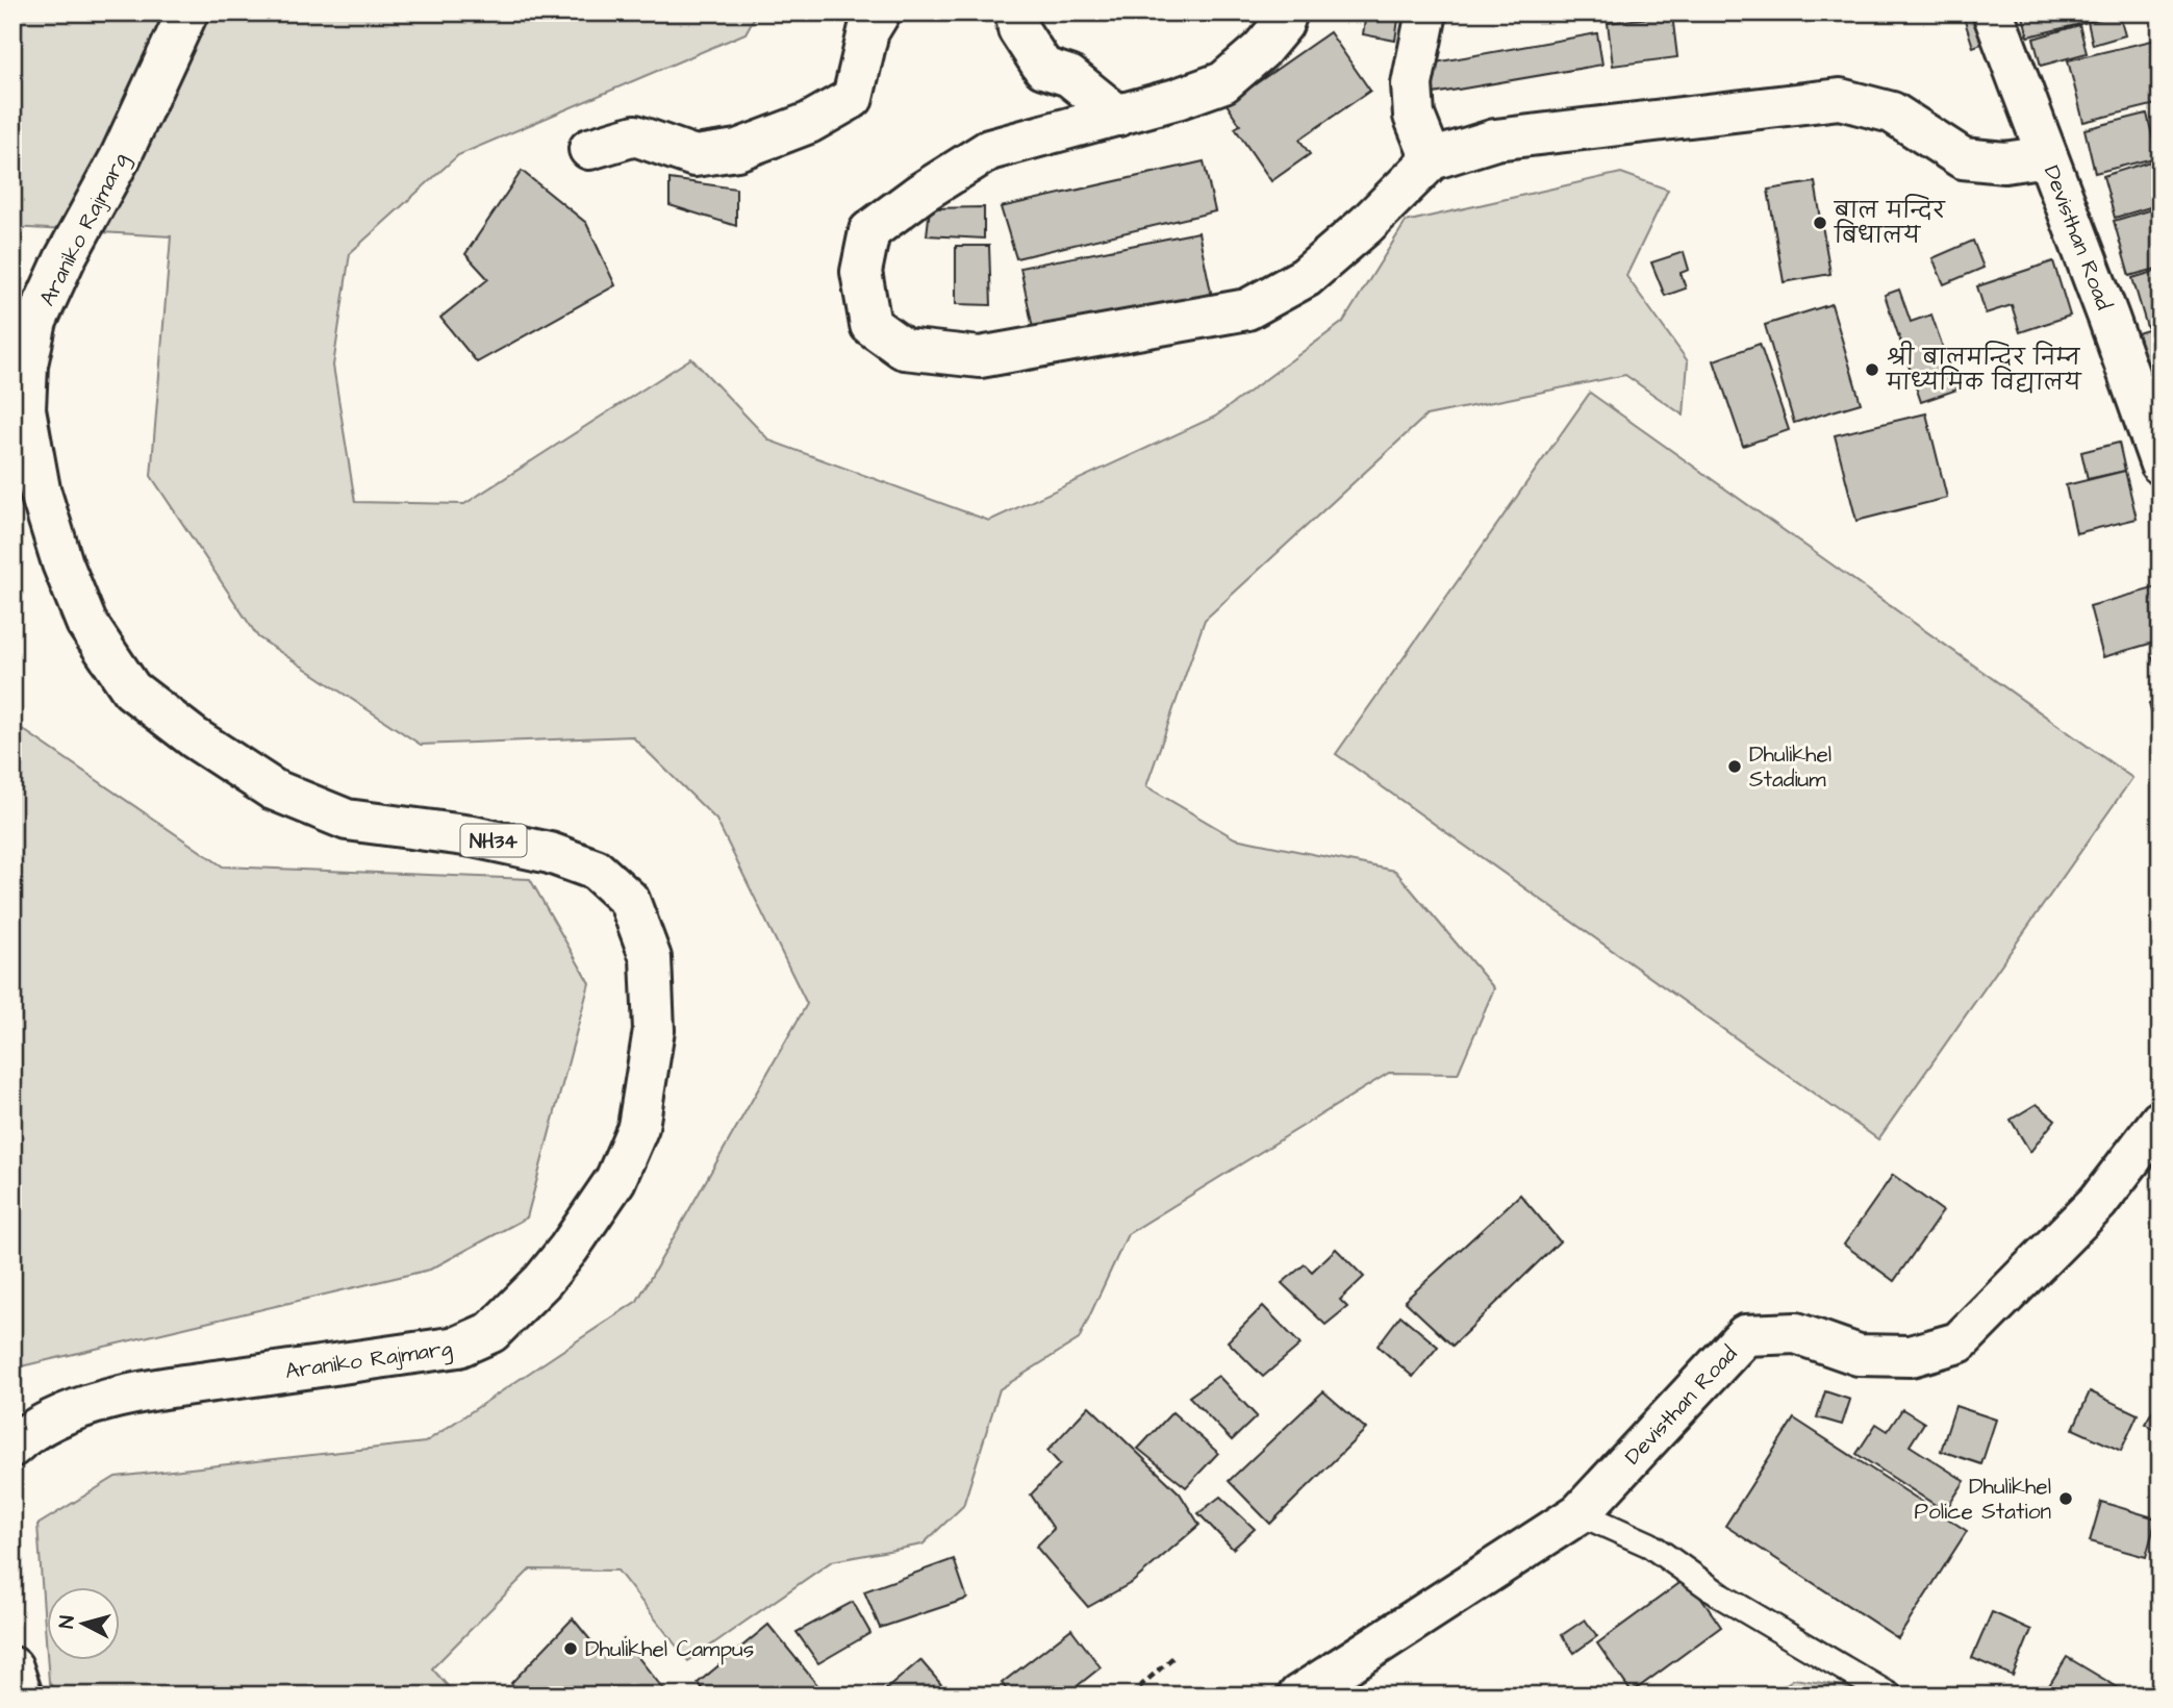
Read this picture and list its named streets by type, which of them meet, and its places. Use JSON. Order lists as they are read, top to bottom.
{
  "streets": {
    "main road": ["Araniko Rajmarg", "Devisthan Road", "NH34"]
  },
  "places": [
    "बाल मन्दिर बिधालय",
    "श्री बालमन्दिर निम्न माध्यमिक विद्यालय",
    "Dhulikhel Stadium",
    "Dhulikhel Police Station",
    "Dhulikhel Campus"
  ],
  "north": "left"
}
